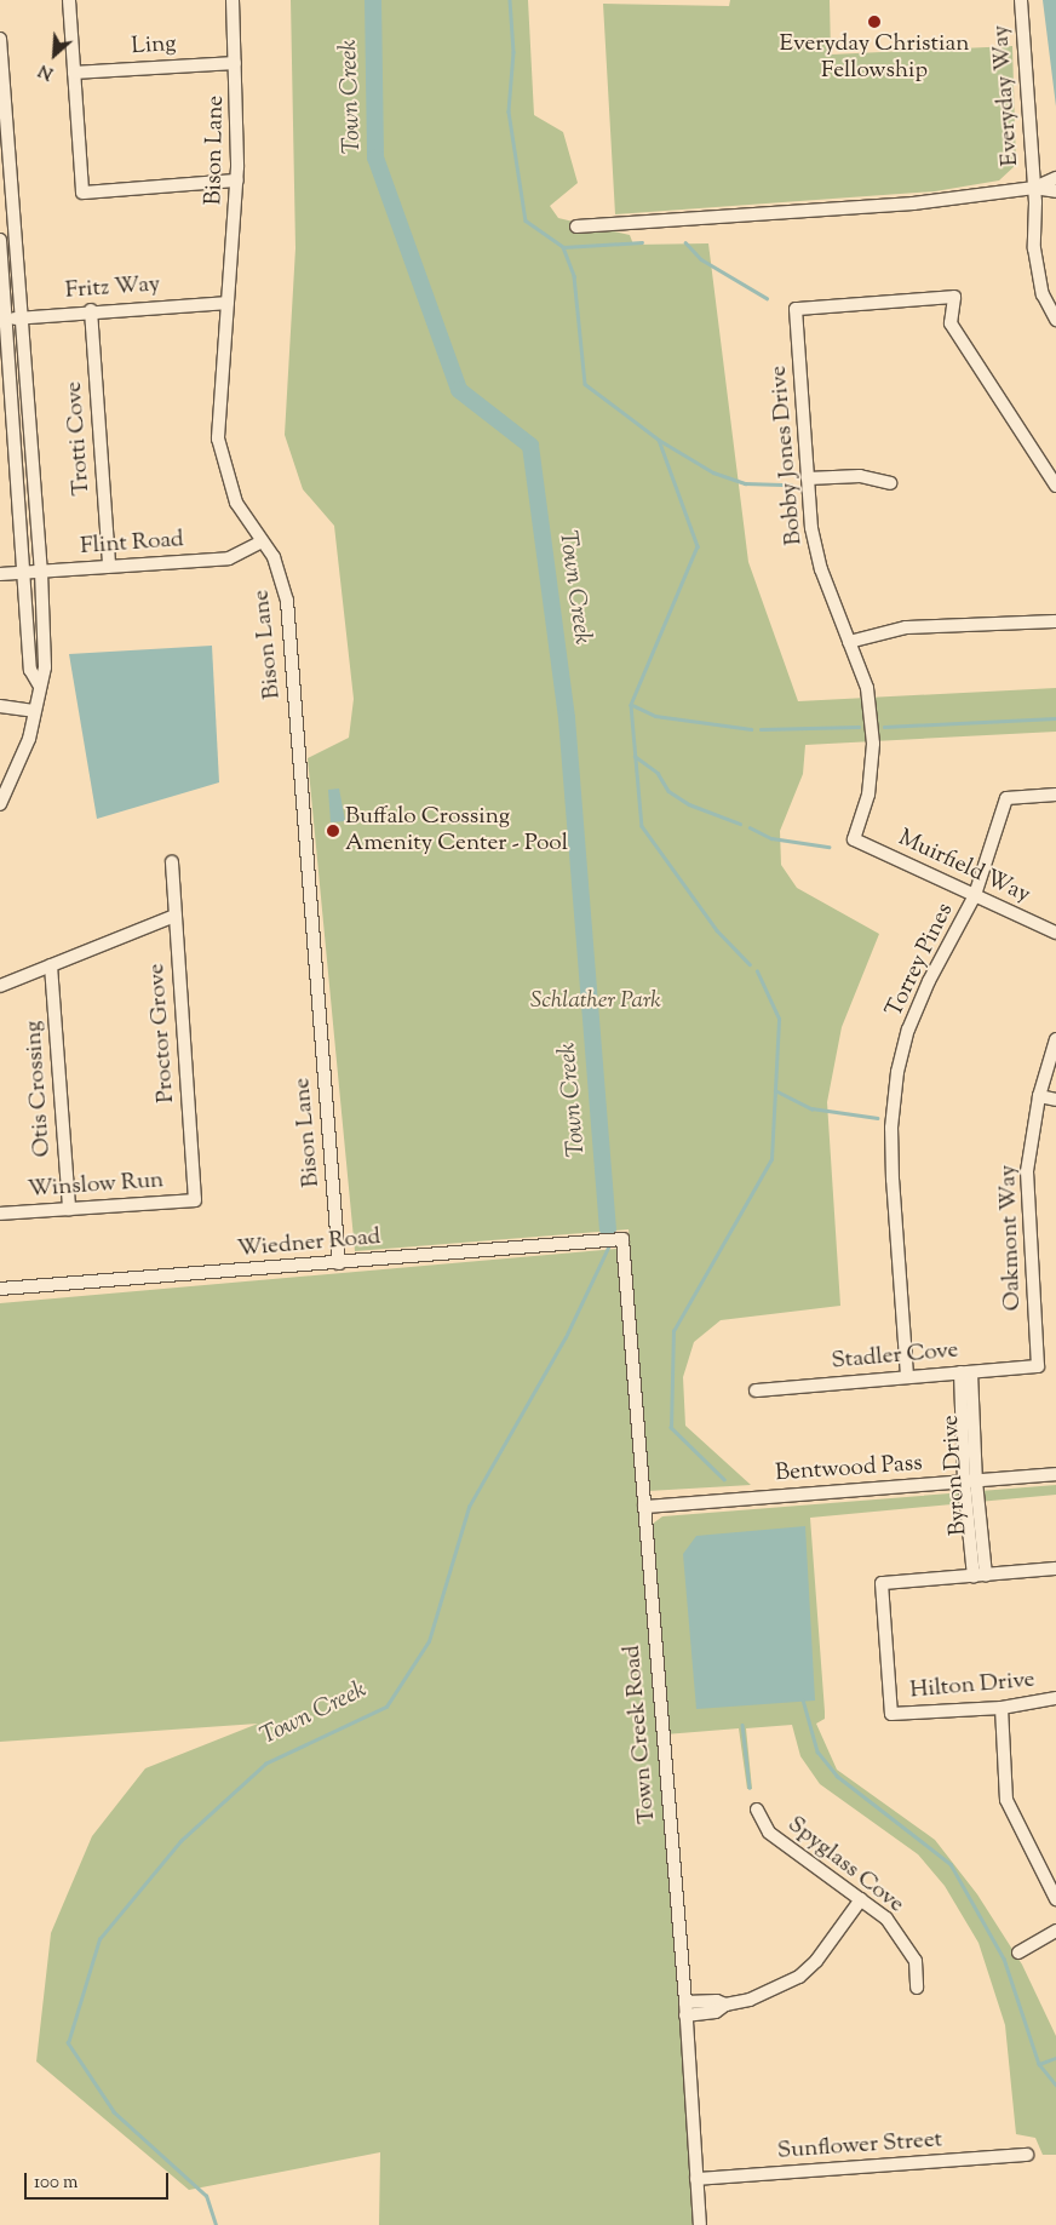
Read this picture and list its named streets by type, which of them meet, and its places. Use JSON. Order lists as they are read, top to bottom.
{
  "streets": {
    "street": [
      "Ling",
      "Everyday Way",
      "Bison Lane",
      "Fritz Way",
      "Trotti Cove",
      "Bobby Jones Drive",
      "Flint Road",
      "Muirfield Way",
      "Torrey Pines",
      "Proctor Grove",
      "Otis Crossing",
      "Winslow Run",
      "Oakmont Way",
      "Wiedner Road",
      "Stadler Cove",
      "Bentwood Pass",
      "Byron Drive",
      "Hilton Drive",
      "Town Creek Road",
      "Spyglass Cove",
      "Sunflower Street"
    ]
  },
  "crossings": [
    ["Ling", "Bison Lane"],
    ["Bison Lane", "Fritz Way"],
    ["Bison Lane", "Flint Road"],
    ["Bison Lane", "Wiedner Road"],
    ["Fritz Way", "Trotti Cove"],
    ["Trotti Cove", "Flint Road"],
    ["Bobby Jones Drive", "Muirfield Way"],
    ["Muirfield Way", "Torrey Pines"],
    ["Torrey Pines", "Stadler Cove"],
    ["Proctor Grove", "Winslow Run"],
    ["Otis Crossing", "Winslow Run"],
    ["Oakmont Way", "Stadler Cove"],
    ["Wiedner Road", "Town Creek Road"],
    ["Stadler Cove", "Byron Drive"],
    ["Bentwood Pass", "Byron Drive"],
    ["Bentwood Pass", "Town Creek Road"],
    ["Byron Drive", "Hilton Drive"],
    ["Town Creek Road", "Sunflower Street"]
  ],
  "water": ["Town Creek"],
  "parks": ["Schlather Park"],
  "places": ["Everyday Christian Fellowship", "Buffalo Crossing Amenity Center - Pool"],
  "scale_bar": "100 m",
  "north": "bottom left"
}
